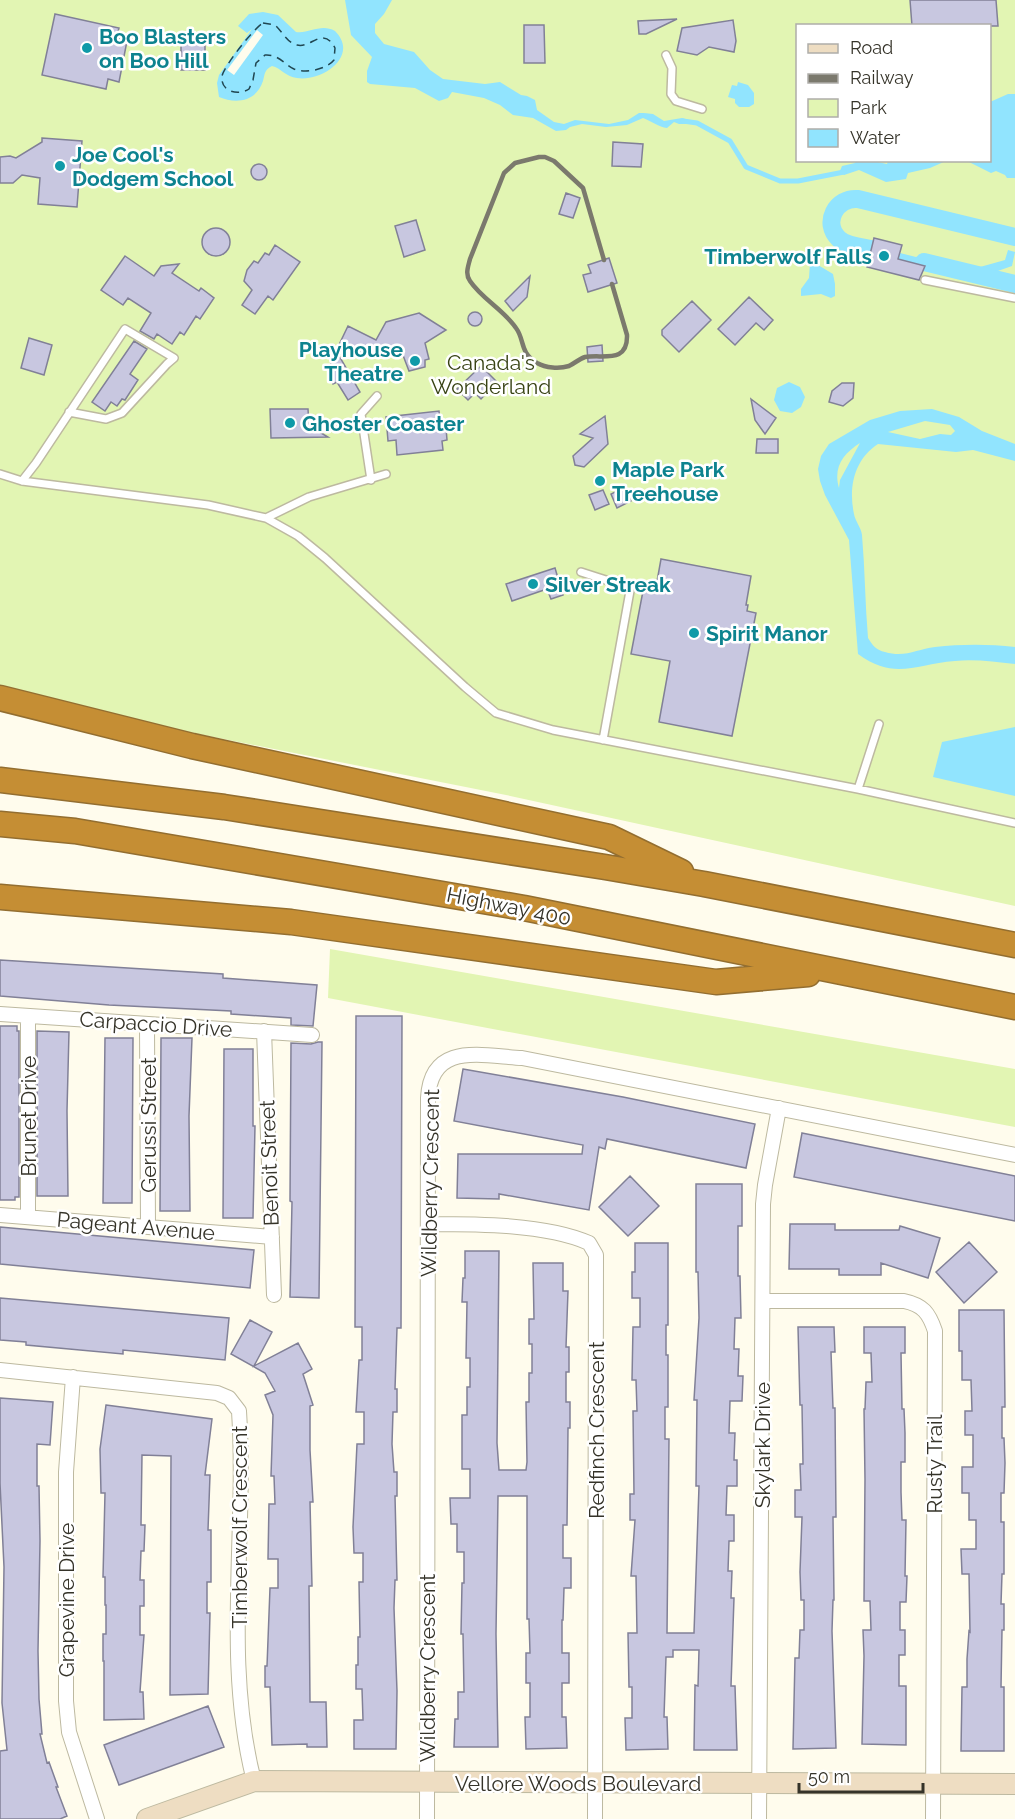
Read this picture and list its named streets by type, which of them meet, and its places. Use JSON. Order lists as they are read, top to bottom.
{
  "streets": {
    "highway": ["Highway 400"],
    "street": [
      "Carpaccio Drive",
      "Brunet Drive",
      "Gerussi Street",
      "Benoit Street",
      "Wildberry Crescent",
      "Pageant Avenue",
      "Redfinch Crescent",
      "Skylark Drive",
      "Rusty Trail",
      "Timberwolf Crescent",
      "Grapevine Drive",
      "Vellore Woods Boulevard"
    ]
  },
  "crossings": [
    ["Carpaccio Drive", "Brunet Drive"],
    ["Carpaccio Drive", "Gerussi Street"],
    ["Carpaccio Drive", "Benoit Street"],
    ["Brunet Drive", "Pageant Avenue"],
    ["Gerussi Street", "Pageant Avenue"],
    ["Benoit Street", "Pageant Avenue"],
    ["Wildberry Crescent", "Redfinch Crescent"],
    ["Wildberry Crescent", "Skylark Drive"],
    ["Wildberry Crescent", "Vellore Woods Boulevard"],
    ["Redfinch Crescent", "Vellore Woods Boulevard"],
    ["Skylark Drive", "Rusty Trail"],
    ["Skylark Drive", "Vellore Woods Boulevard"],
    ["Rusty Trail", "Vellore Woods Boulevard"],
    ["Timberwolf Crescent", "Grapevine Drive"],
    ["Timberwolf Crescent", "Vellore Woods Boulevard"]
  ],
  "parks": ["Canada's Wonderland"],
  "places": [
    "Boo Blasters on Boo Hill",
    "Joe Cool's Dodgem School",
    "Timberwolf Falls",
    "Playhouse Theatre",
    "Ghoster Coaster",
    "Maple Park Treehouse",
    "Silver Streak",
    "Spirit Manor"
  ],
  "legend": [
    "Road",
    "Railway",
    "Park",
    "Water"
  ],
  "scale_bar": "50 m"
}
